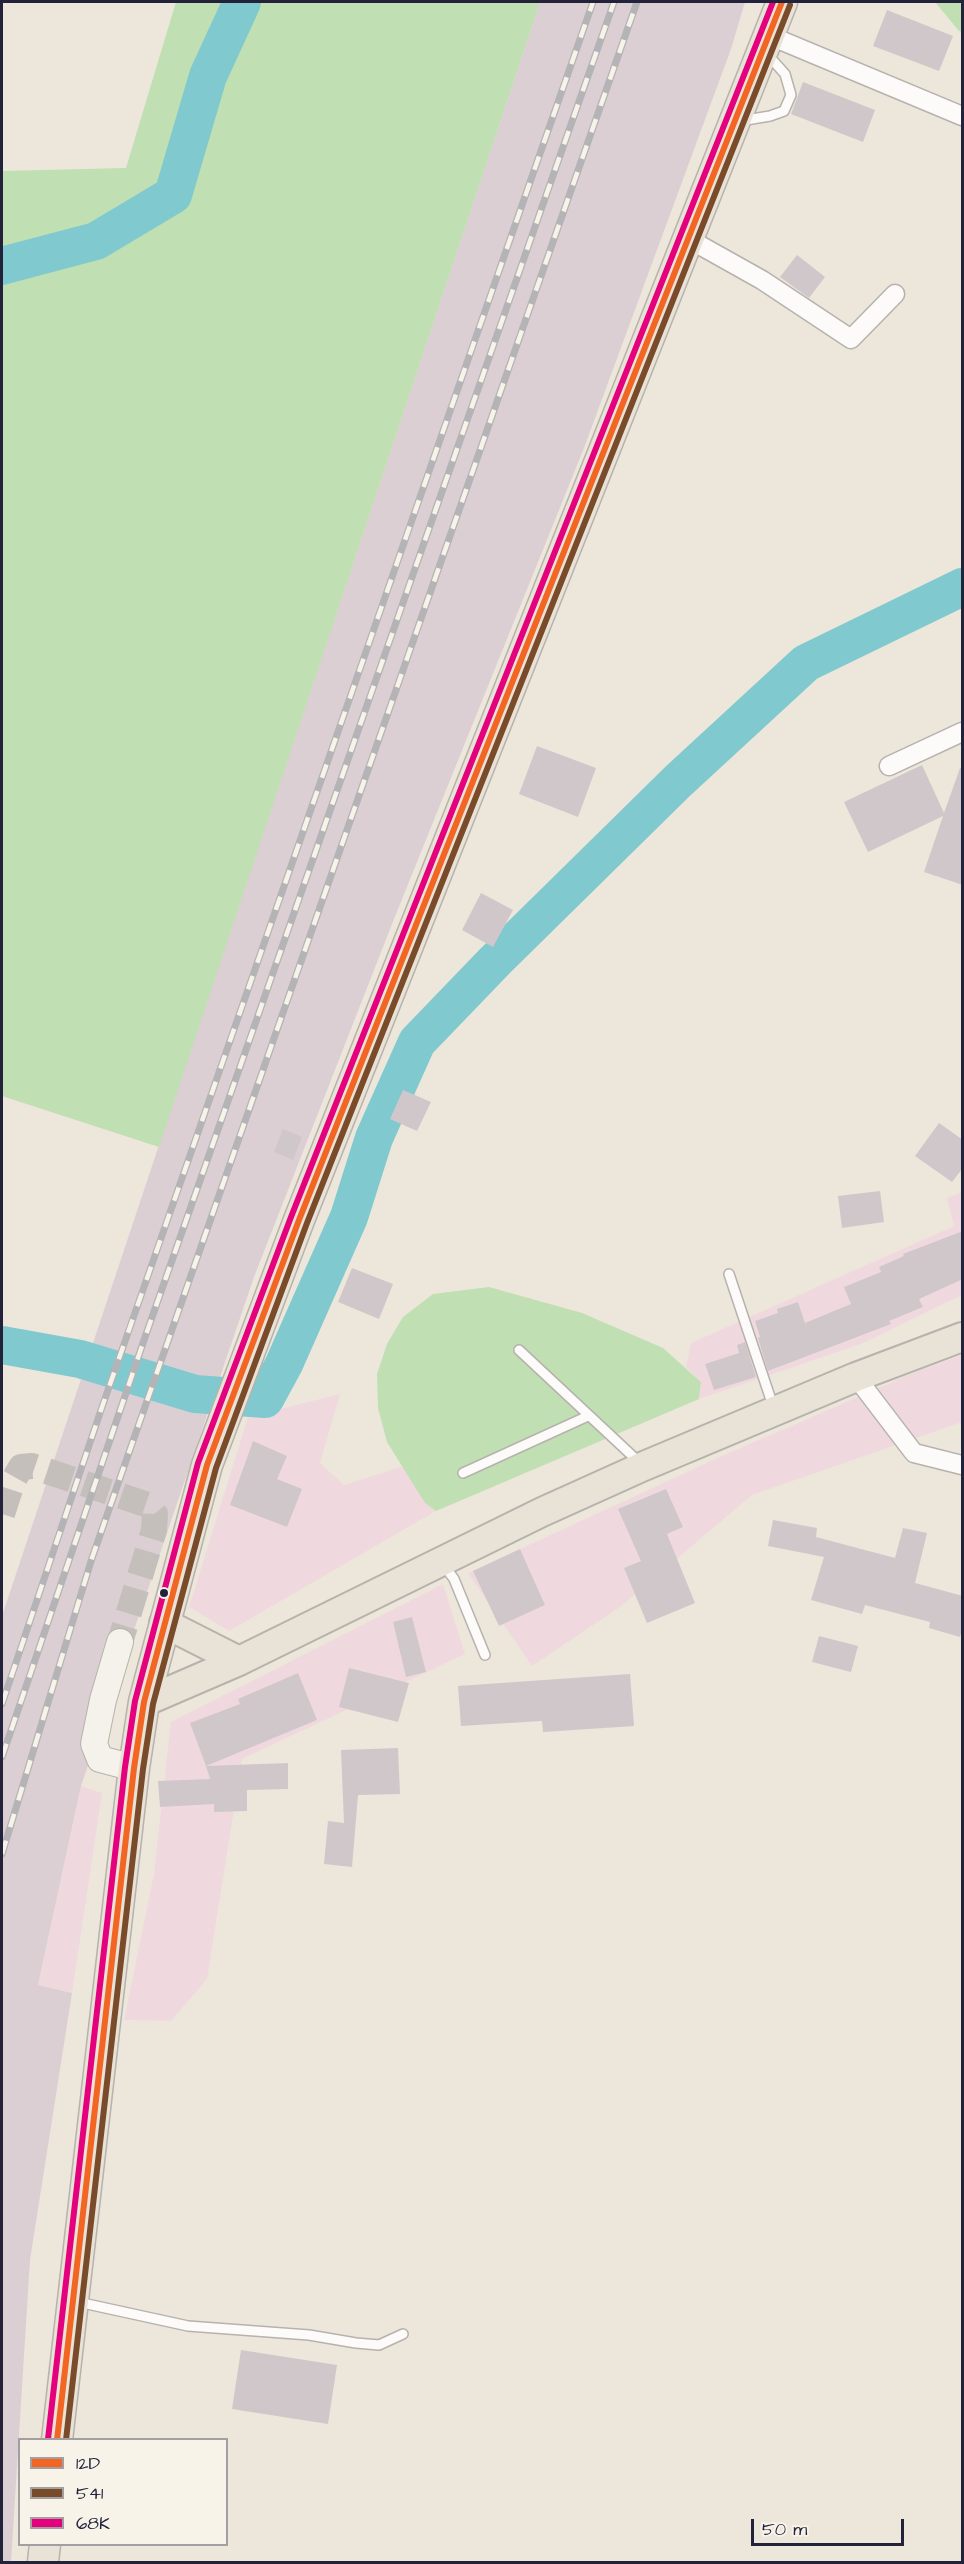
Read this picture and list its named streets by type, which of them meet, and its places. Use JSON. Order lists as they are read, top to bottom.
{
  "lines": ["transit line 12D", "transit line 68K", "transit line 541"],
  "legend": ["12D", "541", "68K"],
  "scale_bar": "50 m"
}
